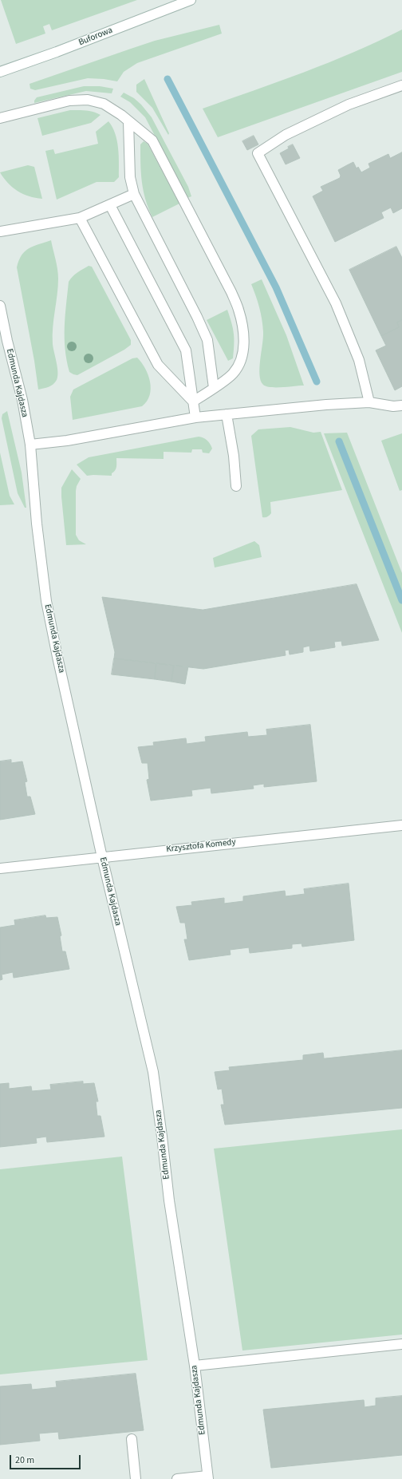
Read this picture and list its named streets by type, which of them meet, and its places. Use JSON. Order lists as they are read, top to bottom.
{
  "streets": {
    "street": ["Buforowa", "Edmunda Kajdasza", "Krzysztofa Komedy"]
  },
  "crossings": [
    ["Edmunda Kajdasza", "Krzysztofa Komedy"]
  ],
  "scale_bar": "20 m"
}
